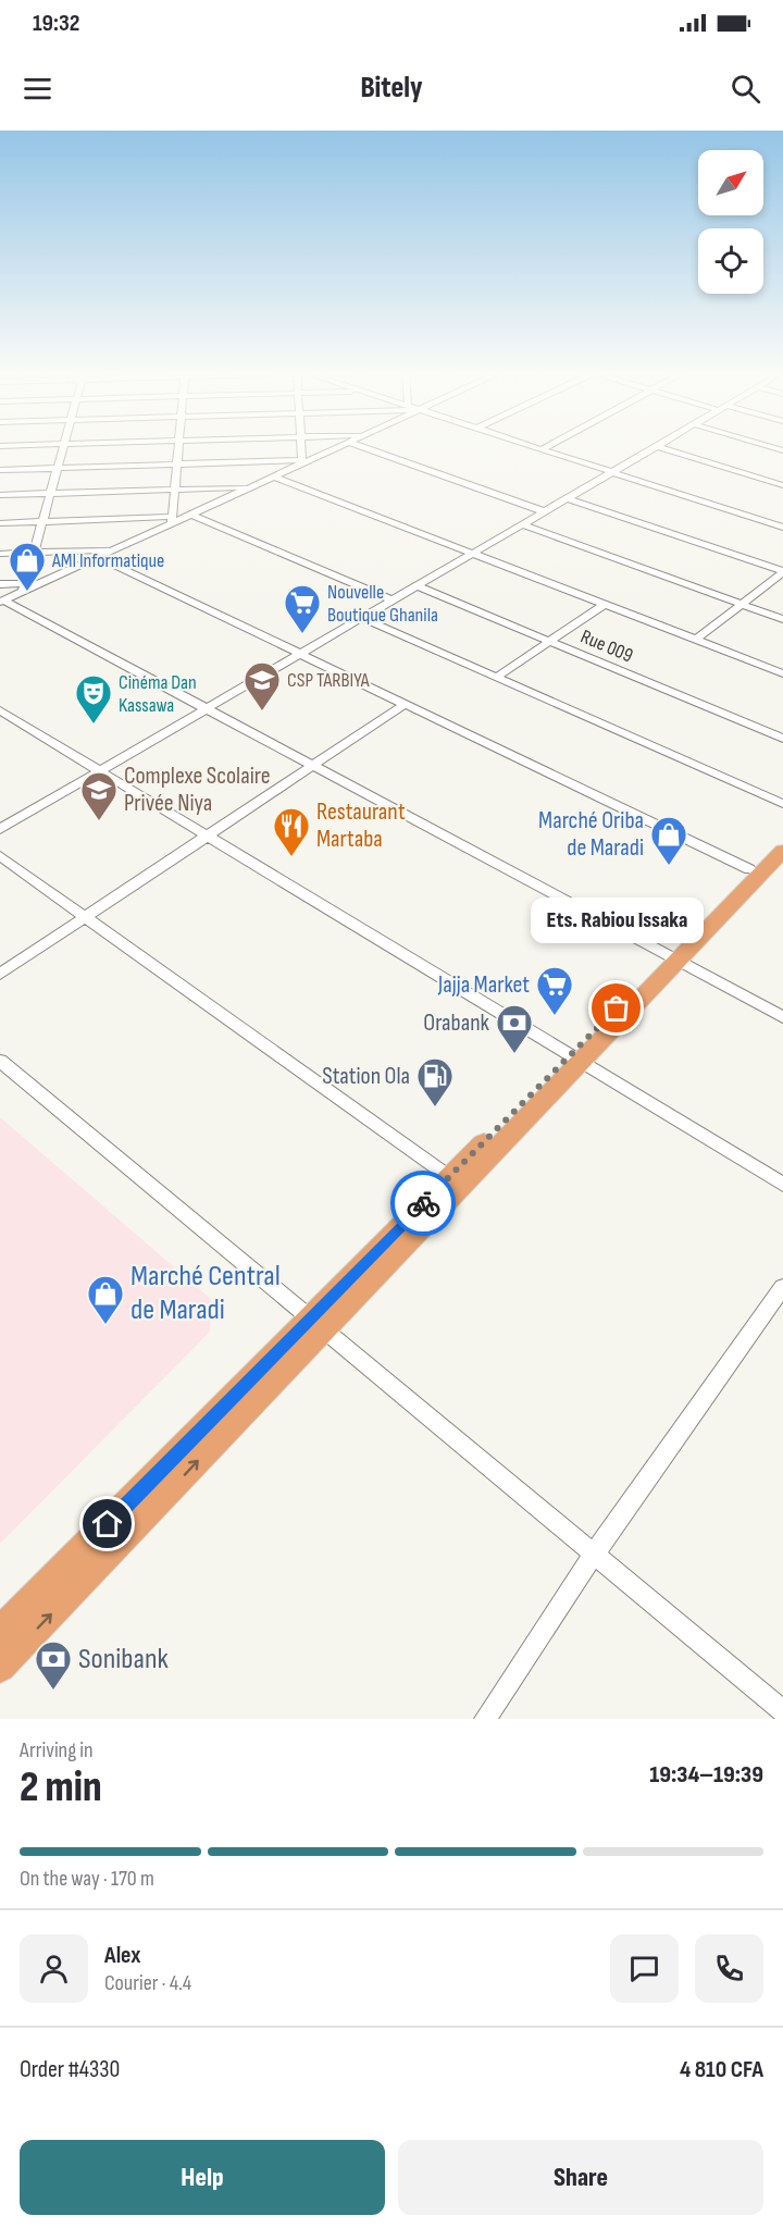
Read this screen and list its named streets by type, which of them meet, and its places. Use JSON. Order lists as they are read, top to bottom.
{
  "streets": {
    "street": ["Rue 009"]
  },
  "places": {
    "shop": ["AMI Informatique", "Marché Oriba de Maradi", "Marché Central de Maradi"],
    "supermarket": ["Nouvelle Boutique Ghanila", "Jajja Market"],
    "school or university": ["CSP TARBIYA", "Complexe Scolaire Privée Niya"],
    "theatre": ["Cinéma Dan Kassawa"],
    "restaurant": ["Restaurant Martaba"],
    "other": ["Ets. Rabiou Issaka"],
    "bank": ["Orabank", "Sonibank"],
    "fuel station": ["Station Ola"]
  },
  "north": "top right",
  "page": {
    "status": "19:32",
    "header": "Bitely",
    "bubble": "Ets. Rabiou Issaka",
    "heading": ["2 min", "Arriving in", "19:34–19:39"],
    "panel": [
      "Alex",
      "Courier · 4.4",
      "Order #4330",
      "4 810 CFA"
    ],
    "bar": "On the way · 170 m",
    "buttons": ["Help", "Share"]
  }
}
